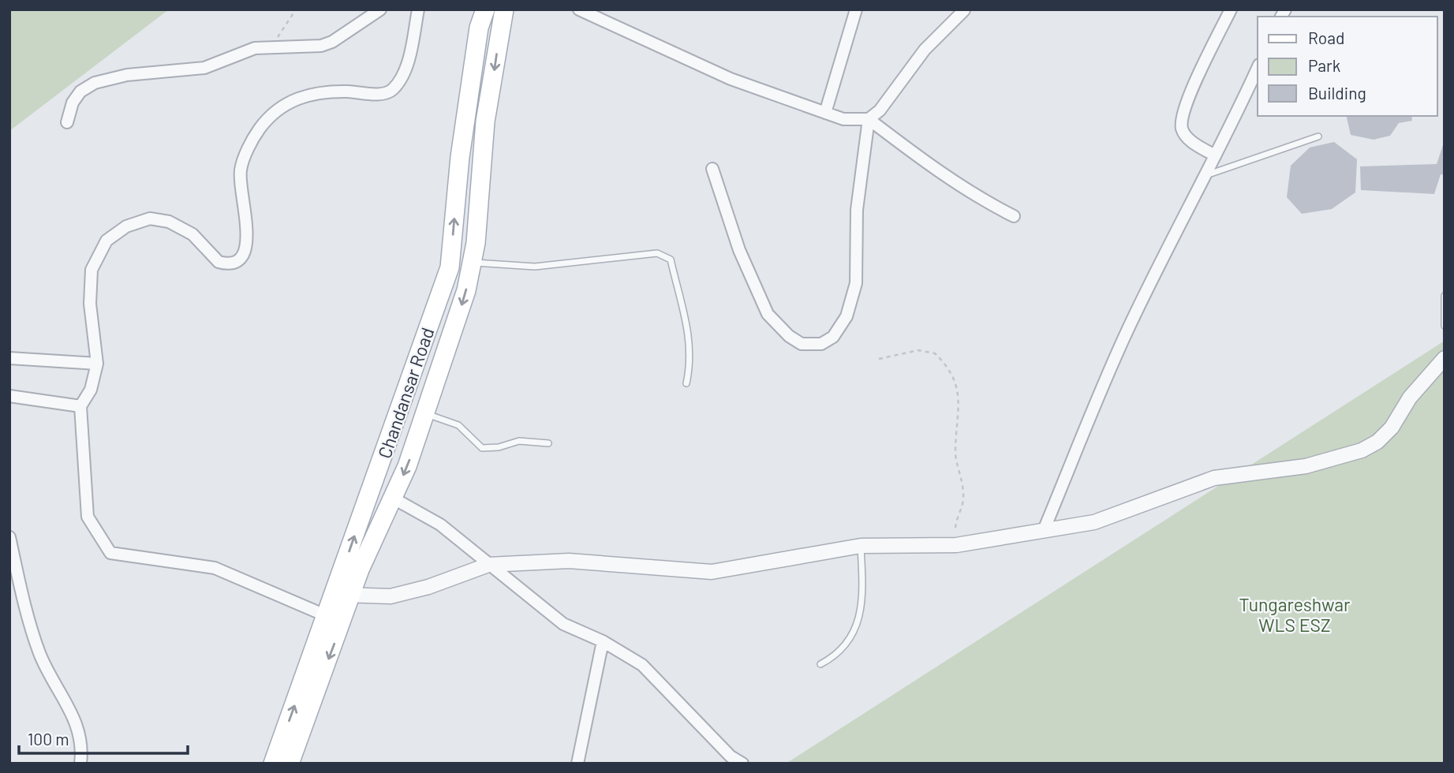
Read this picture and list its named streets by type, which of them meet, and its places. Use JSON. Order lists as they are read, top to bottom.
{
  "streets": {
    "main road": ["Chandansar Road"]
  },
  "parks": ["Tungareshwar WLS ESZ"],
  "legend": ["Road", "Park", "Building"],
  "scale_bar": "100 m"
}
